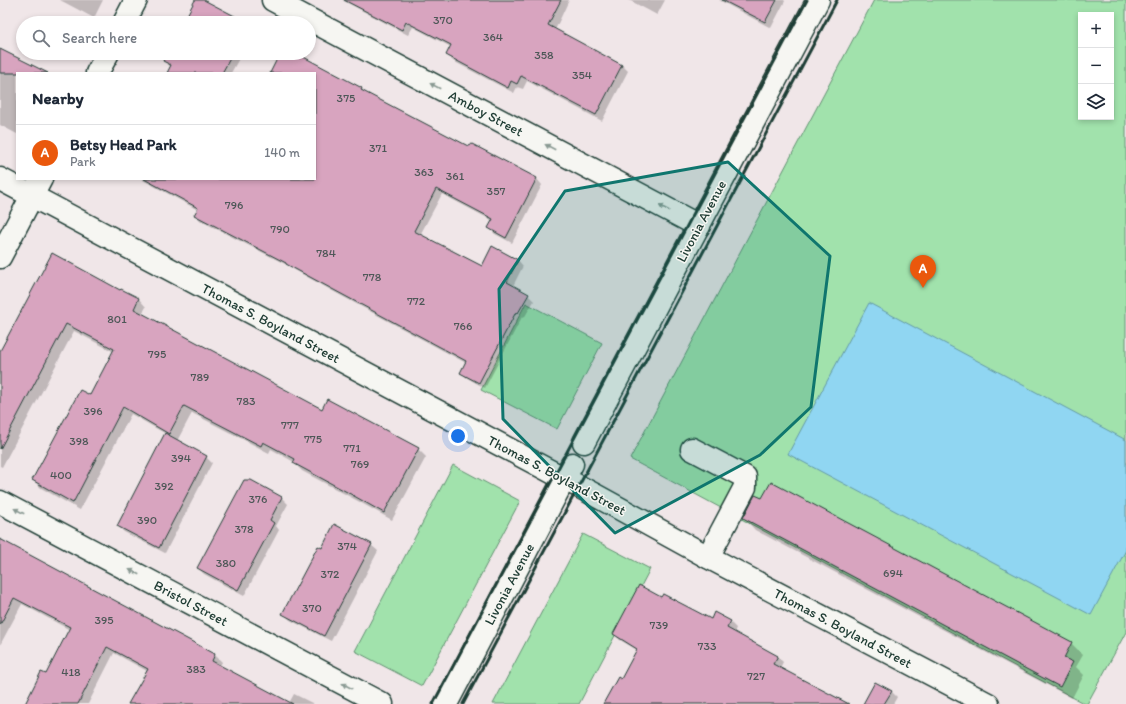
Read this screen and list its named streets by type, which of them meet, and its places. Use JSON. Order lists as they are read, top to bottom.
{
  "streets": {
    "street": [
      "Amboy Street",
      "Livonia Avenue",
      "Thomas S. Boyland Street",
      "Bristol Street"
    ]
  },
  "crossings": [
    ["Amboy Street", "Livonia Avenue"],
    ["Livonia Avenue", "Thomas S. Boyland Street"]
  ],
  "one_way": ["Amboy Street", "Bristol Street"],
  "house_numbers": [
    "370",
    "364",
    "358",
    "354",
    "375",
    "371",
    "363",
    "361",
    "357",
    "796",
    "790",
    "784",
    "778",
    "772",
    "801",
    "766",
    "795",
    "789",
    "783",
    "396",
    "777",
    "775",
    "398",
    "771",
    "394",
    "769",
    "400",
    "392",
    "376",
    "390",
    "378",
    "374",
    "380",
    "694",
    "372",
    "370",
    "395",
    "739",
    "733",
    "383",
    "418",
    "727"
  ],
  "page": {
    "map_buttons": ["+", "−"],
    "search": "Search here",
    "heading": "Nearby",
    "list": [
      {
        "mark": "A",
        "name": "Betsy Head Park",
        "note": "Park",
        "value": "140 m"
      }
    ],
    "pins": "A"
  }
}
